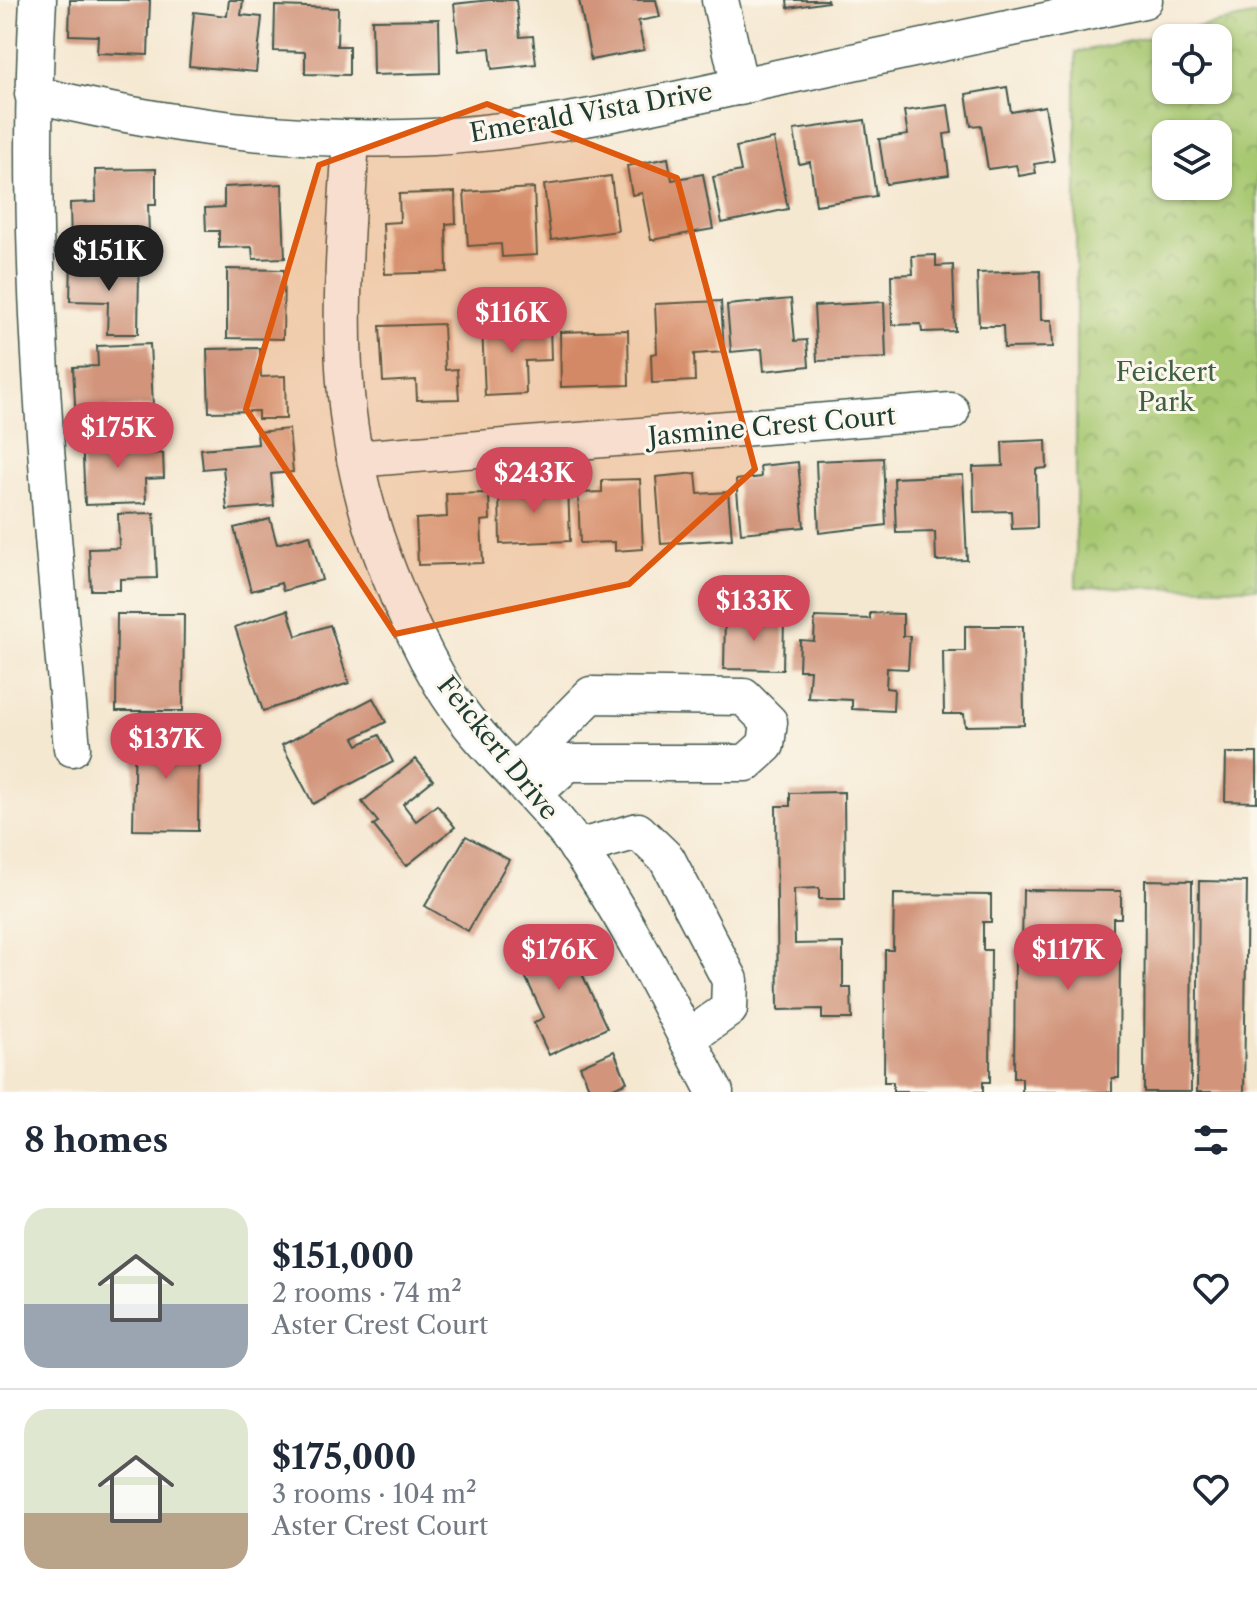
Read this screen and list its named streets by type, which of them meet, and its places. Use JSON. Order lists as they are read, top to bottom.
{
  "streets": {
    "street": ["Emerald Vista Drive", "Jasmine Crest Court", "Feickert Drive"]
  },
  "crossings": [
    ["Emerald Vista Drive", "Feickert Drive"],
    ["Jasmine Crest Court", "Feickert Drive"]
  ],
  "parks": ["Feickert Park"],
  "page": {
    "price": [
      "$151K",
      "$116K",
      "$175K",
      "$243K",
      "$133K",
      "$137K",
      "$176K",
      "$117K"
    ],
    "heading": "8 homes",
    "list": [
      {
        "name": "$151,000",
        "note": "2 rooms · 74 m² · Aster Crest Court"
      },
      {
        "name": "$175,000",
        "note": "3 rooms · 104 m² · Aster Crest Court"
      }
    ]
  }
}
